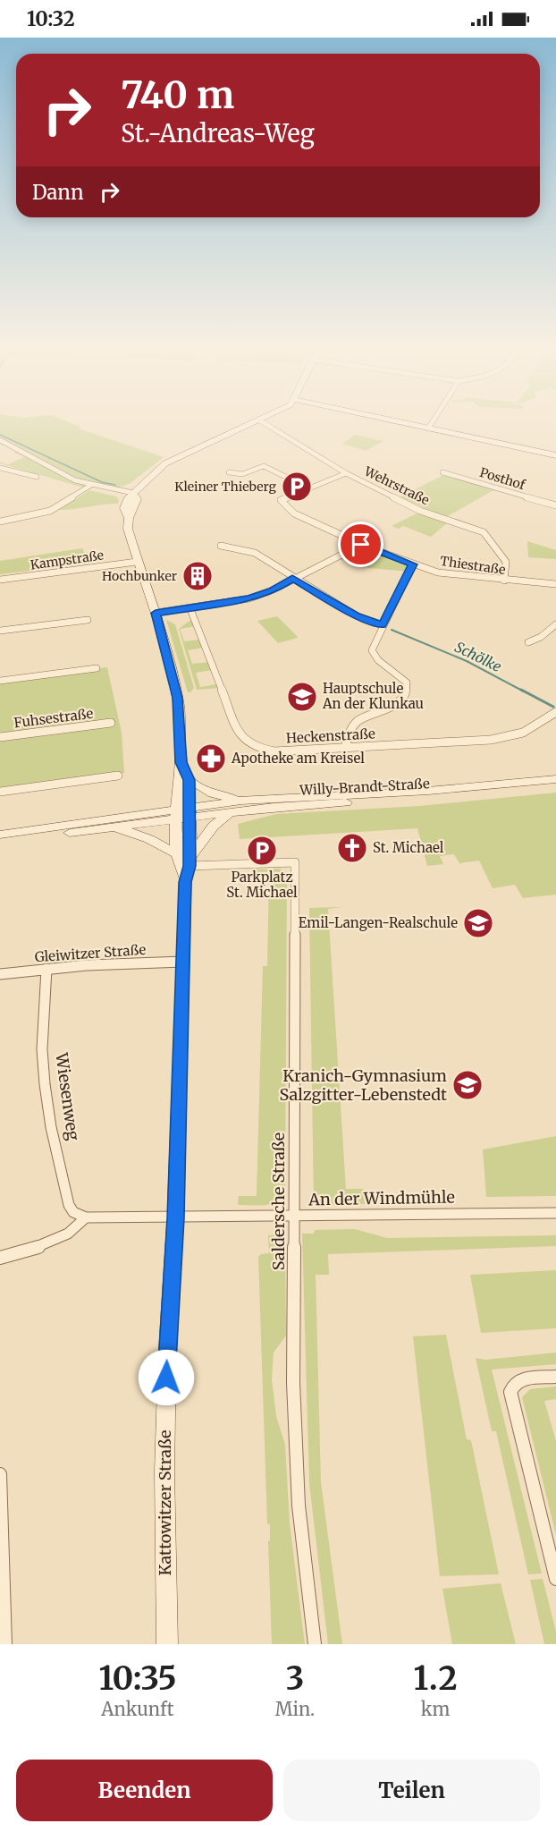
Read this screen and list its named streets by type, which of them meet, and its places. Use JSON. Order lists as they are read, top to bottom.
{
  "streets": {
    "street": [
      "Posthof",
      "Wehrstraße",
      "Kampstraße",
      "Thiestraße",
      "Fuhsestraße",
      "Heckenstraße",
      "Willy-Brandt-Straße",
      "Gleiwitzer Straße",
      "Wiesenweg",
      "An der Windmühle",
      "Saldersche Straße",
      "Kattowitzer Straße"
    ]
  },
  "crossings": [
    ["Wehrstraße", "Thiestraße"],
    ["Kampstraße", "Kattowitzer Straße"],
    ["Willy-Brandt-Straße", "Kattowitzer Straße"],
    ["Gleiwitzer Straße", "Wiesenweg"],
    ["Gleiwitzer Straße", "Kattowitzer Straße"],
    ["An der Windmühle", "Saldersche Straße"],
    ["An der Windmühle", "Kattowitzer Straße"],
    ["Saldersche Straße", "Kattowitzer Straße"]
  ],
  "water": ["Schölke"],
  "places": {
    "parking": ["Kleiner Thieberg", "Parkplatz St. Michael"],
    "building": ["Hochbunker"],
    "school or university": ["Hauptschule An der Klunkau", "Emil-Langen-Realschule", "Kranich-Gymnasium Salzgitter-Lebenstedt"],
    "pharmacy": ["Apotheke am Kreisel"],
    "church": ["St. Michael"]
  },
  "page": {
    "status": "10:32",
    "turn": ["740 m", "St.-Andreas-Weg"],
    "then": "Dann",
    "eta": [
      "10:35",
      "Ankunft",
      "3",
      "Min.",
      "1.2",
      "km"
    ],
    "buttons": ["Beenden", "Teilen"]
  }
}
